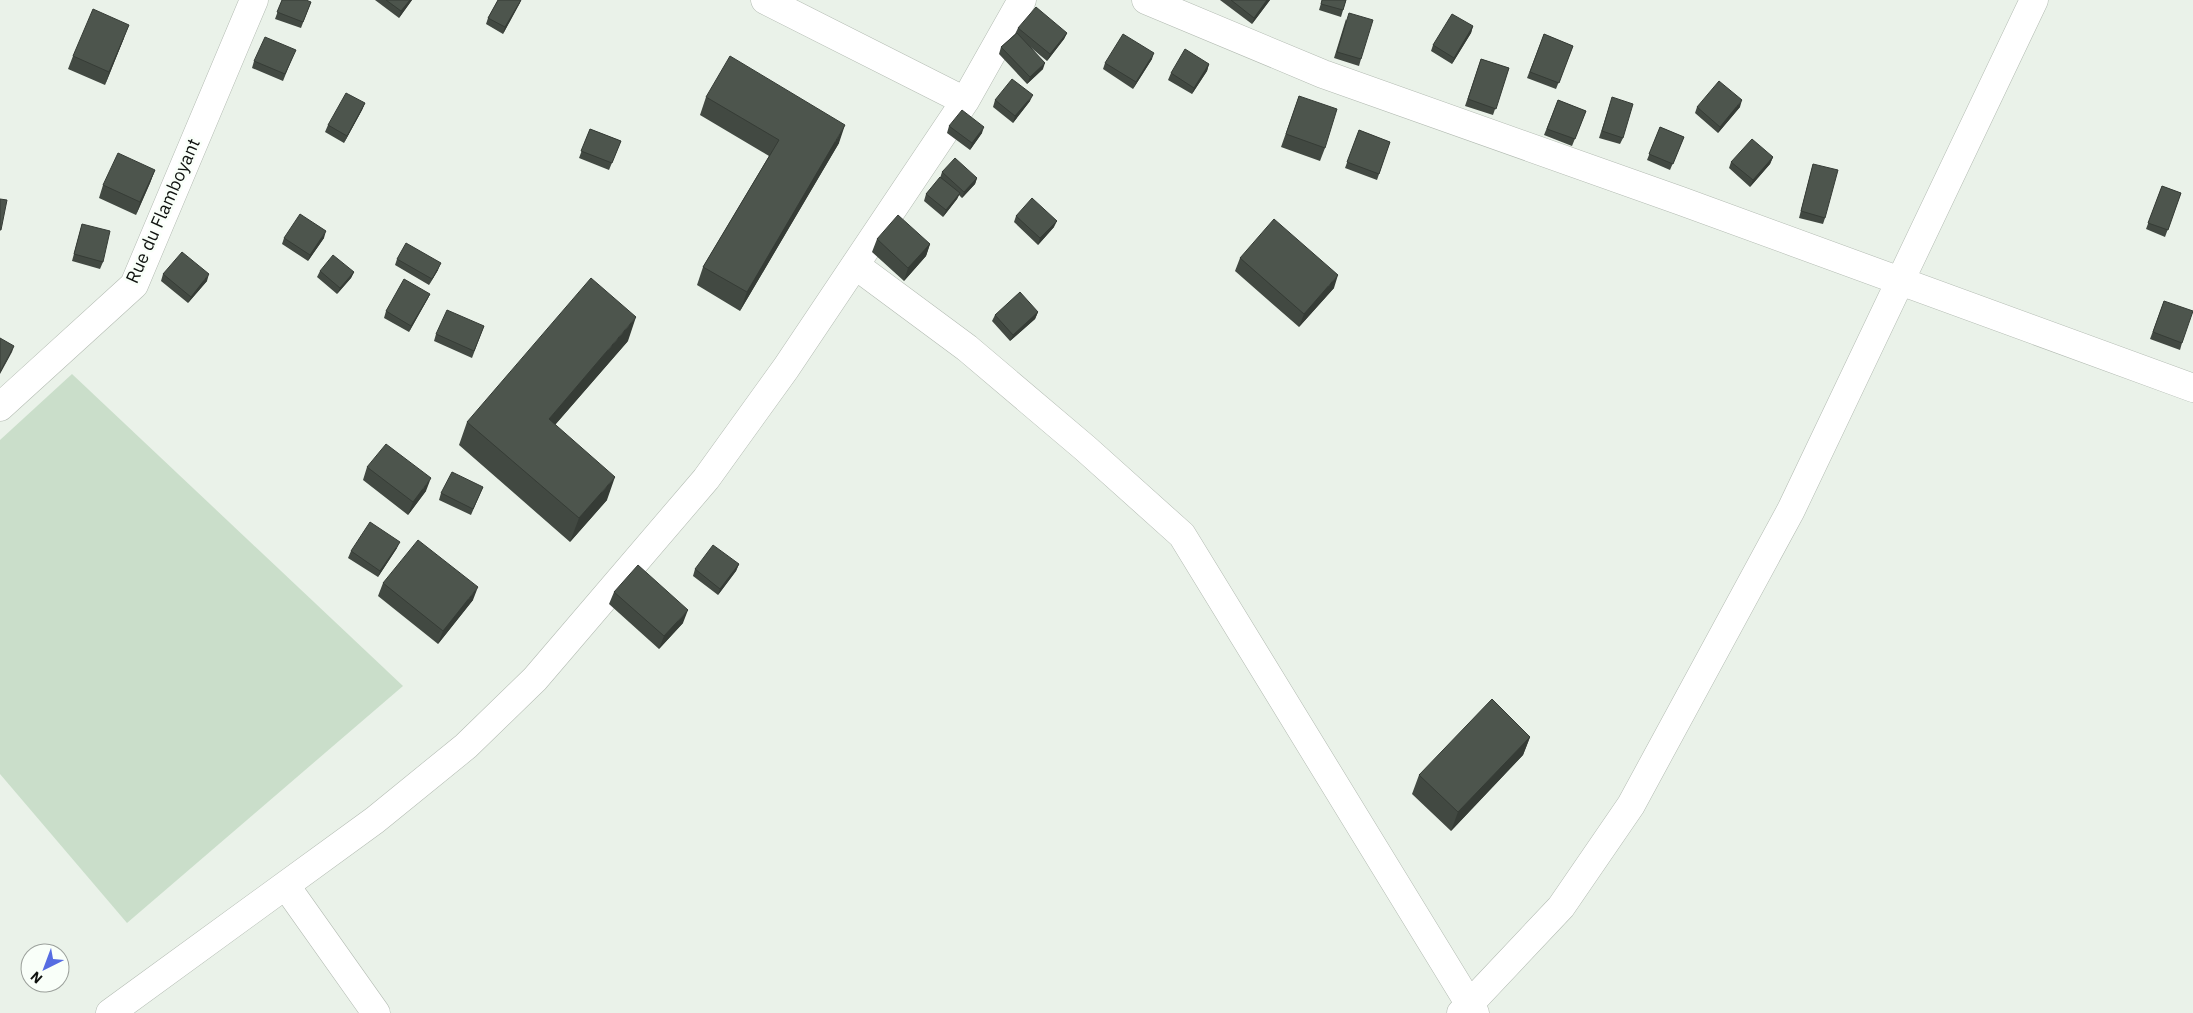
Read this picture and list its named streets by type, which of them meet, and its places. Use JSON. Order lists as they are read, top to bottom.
{
  "streets": {
    "street": ["Rue du Flamboyant"]
  },
  "north": "bottom left"
}
